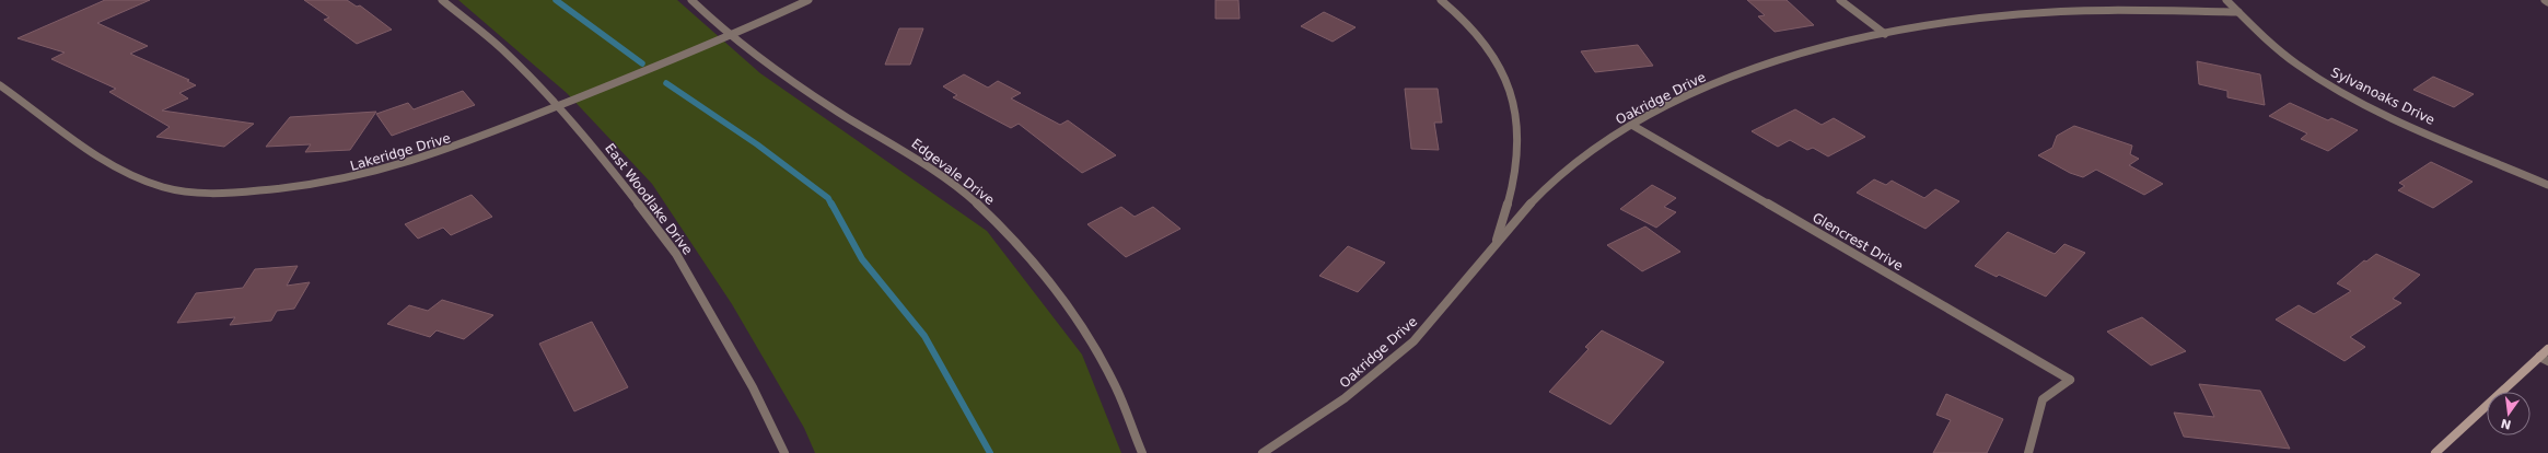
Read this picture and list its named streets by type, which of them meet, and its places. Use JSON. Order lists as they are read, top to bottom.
{
  "streets": {
    "street": [
      "Sylvanoaks Drive",
      "Oakridge Drive",
      "Lakeridge Drive",
      "Edgevale Drive",
      "East Woodlake Drive",
      "Glencrest Drive"
    ]
  },
  "crossings": [
    ["Sylvanoaks Drive", "Oakridge Drive"],
    ["Oakridge Drive", "Glencrest Drive"],
    ["Lakeridge Drive", "Edgevale Drive"],
    ["Lakeridge Drive", "East Woodlake Drive"]
  ],
  "north": "bottom"
}
